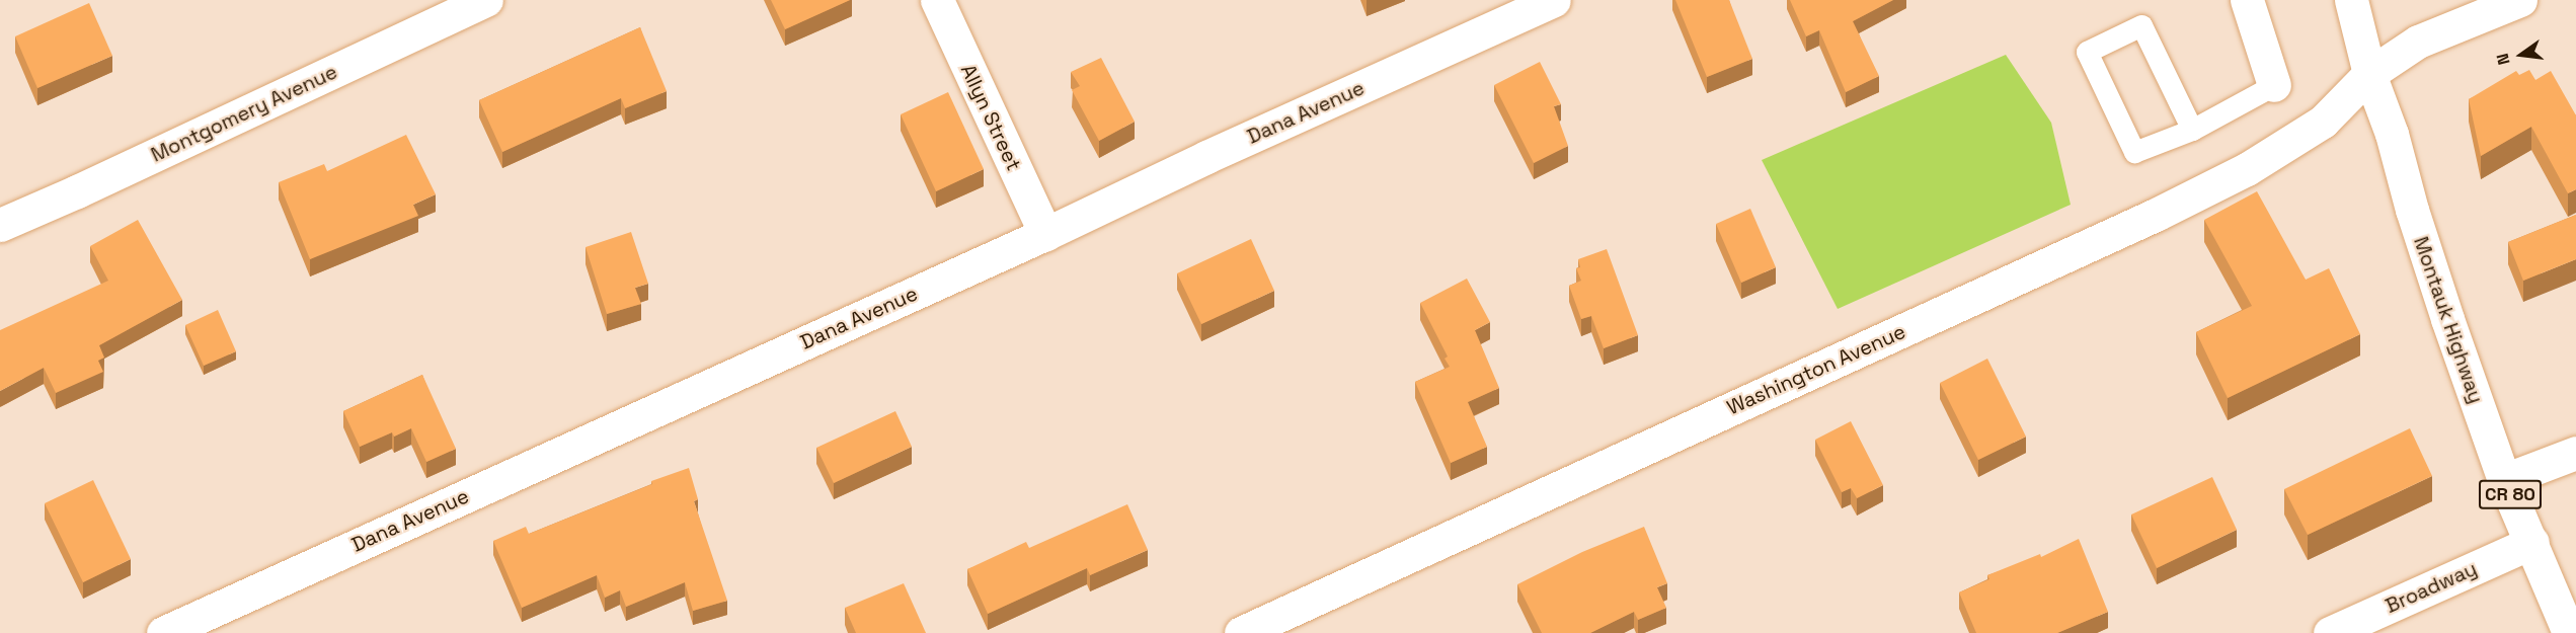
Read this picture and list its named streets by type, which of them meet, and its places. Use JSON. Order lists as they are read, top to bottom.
{
  "streets": {
    "street": [
      "Dana Avenue",
      "Montgomery Avenue",
      "Allyn Street",
      "Montauk Highway",
      "Washington Avenue",
      "CR 80",
      "Broadway"
    ]
  },
  "crossings": [
    ["Dana Avenue", "Allyn Street"],
    ["Montauk Highway", "Washington Avenue"],
    ["Montauk Highway", "Broadway"]
  ],
  "north": "left"
}
